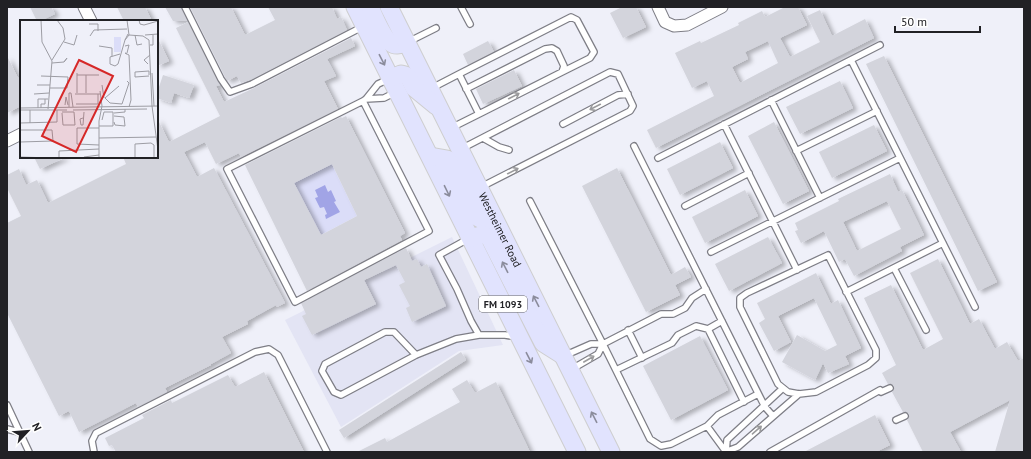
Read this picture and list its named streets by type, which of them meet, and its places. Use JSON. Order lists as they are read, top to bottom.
{
  "streets": {
    "main road": ["Westheimer Road", "FM 1093"]
  },
  "scale_bar": "50 m",
  "north": "top right"
}
